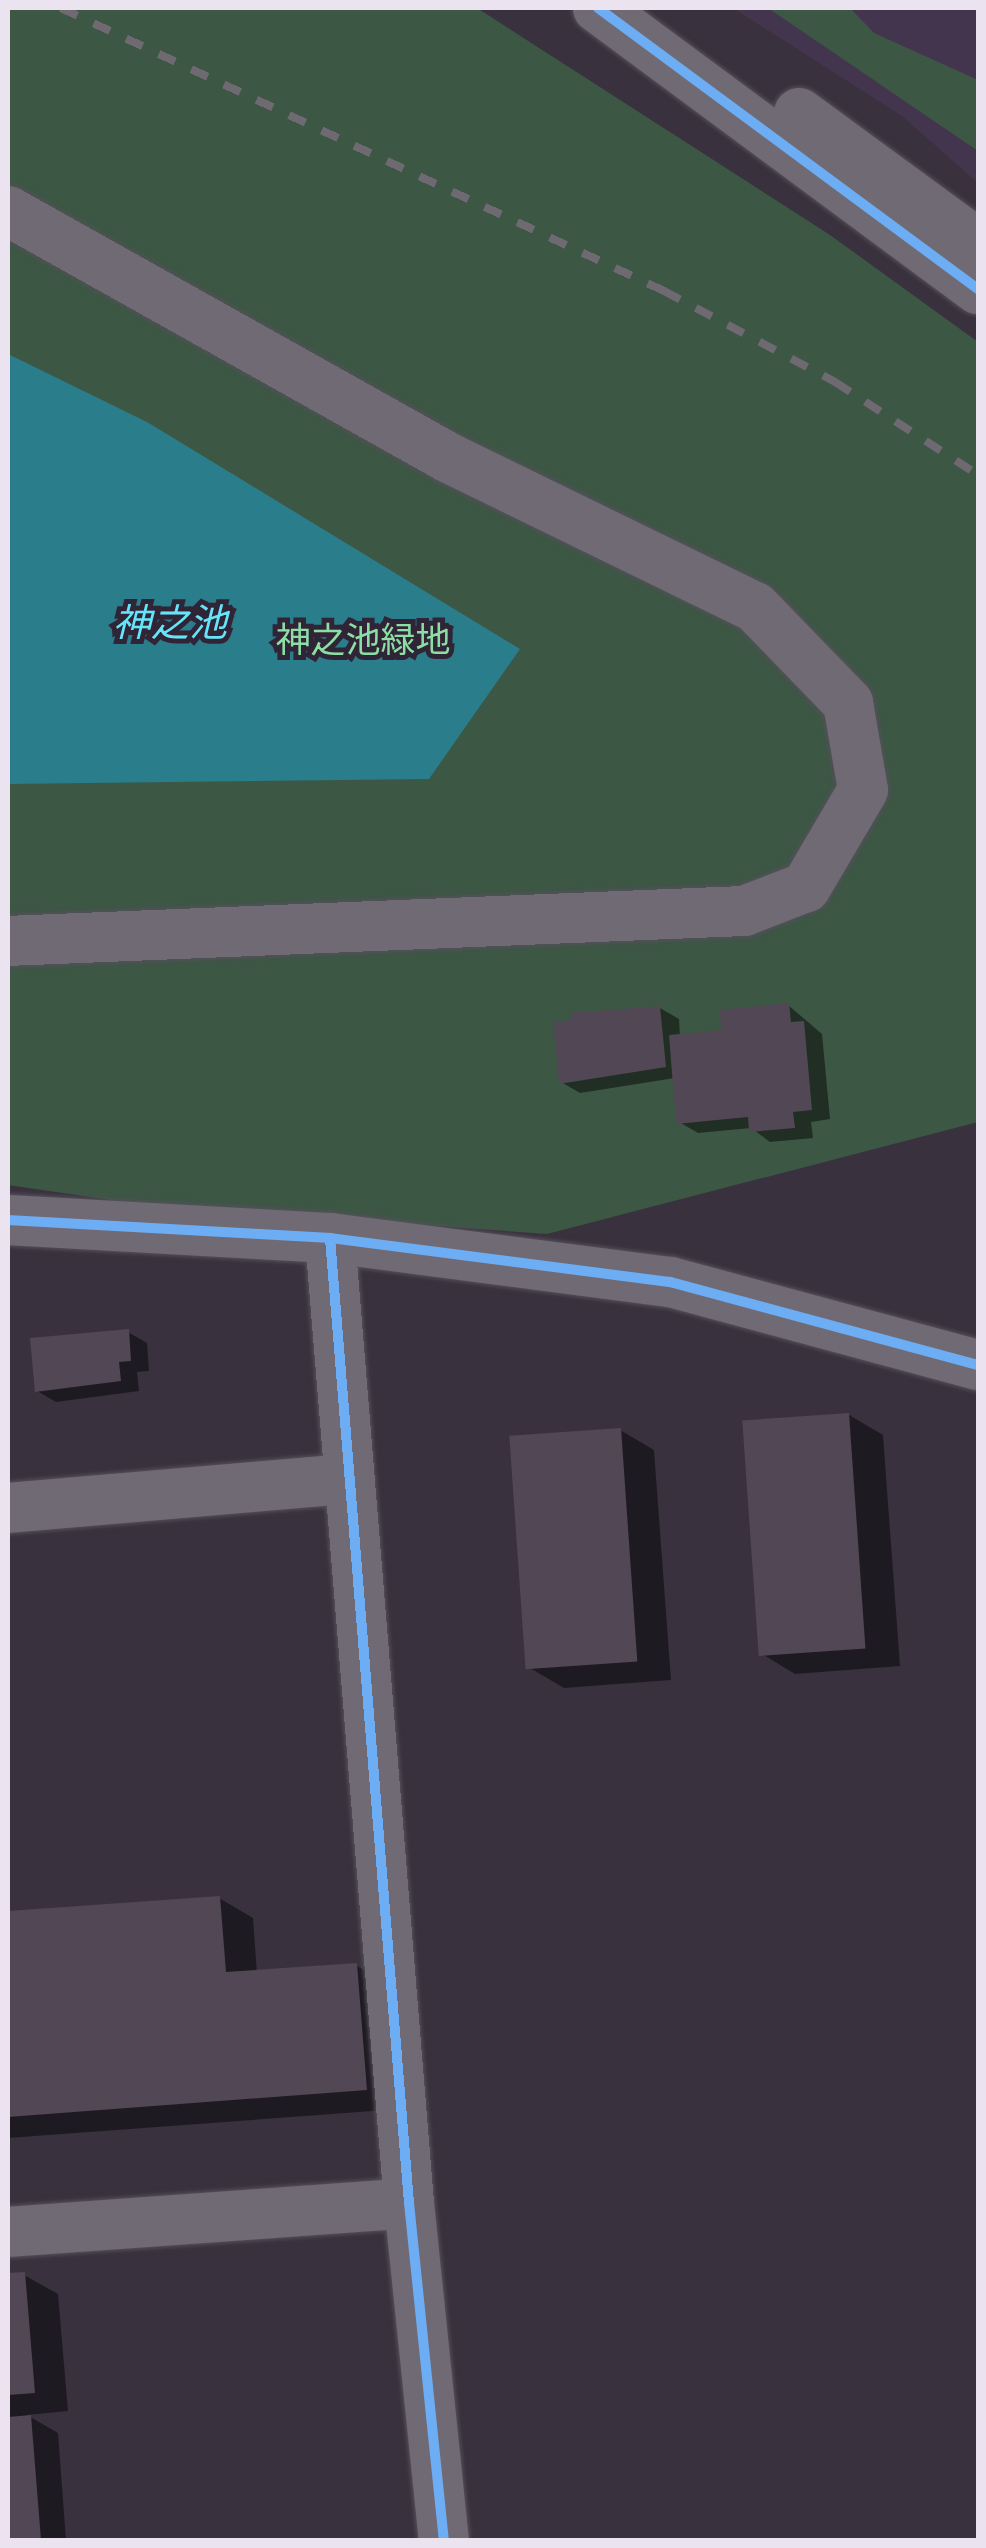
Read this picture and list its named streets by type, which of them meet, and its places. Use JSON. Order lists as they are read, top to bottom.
{
  "water": ["神之池"],
  "parks": ["神之池緑地"]
}
